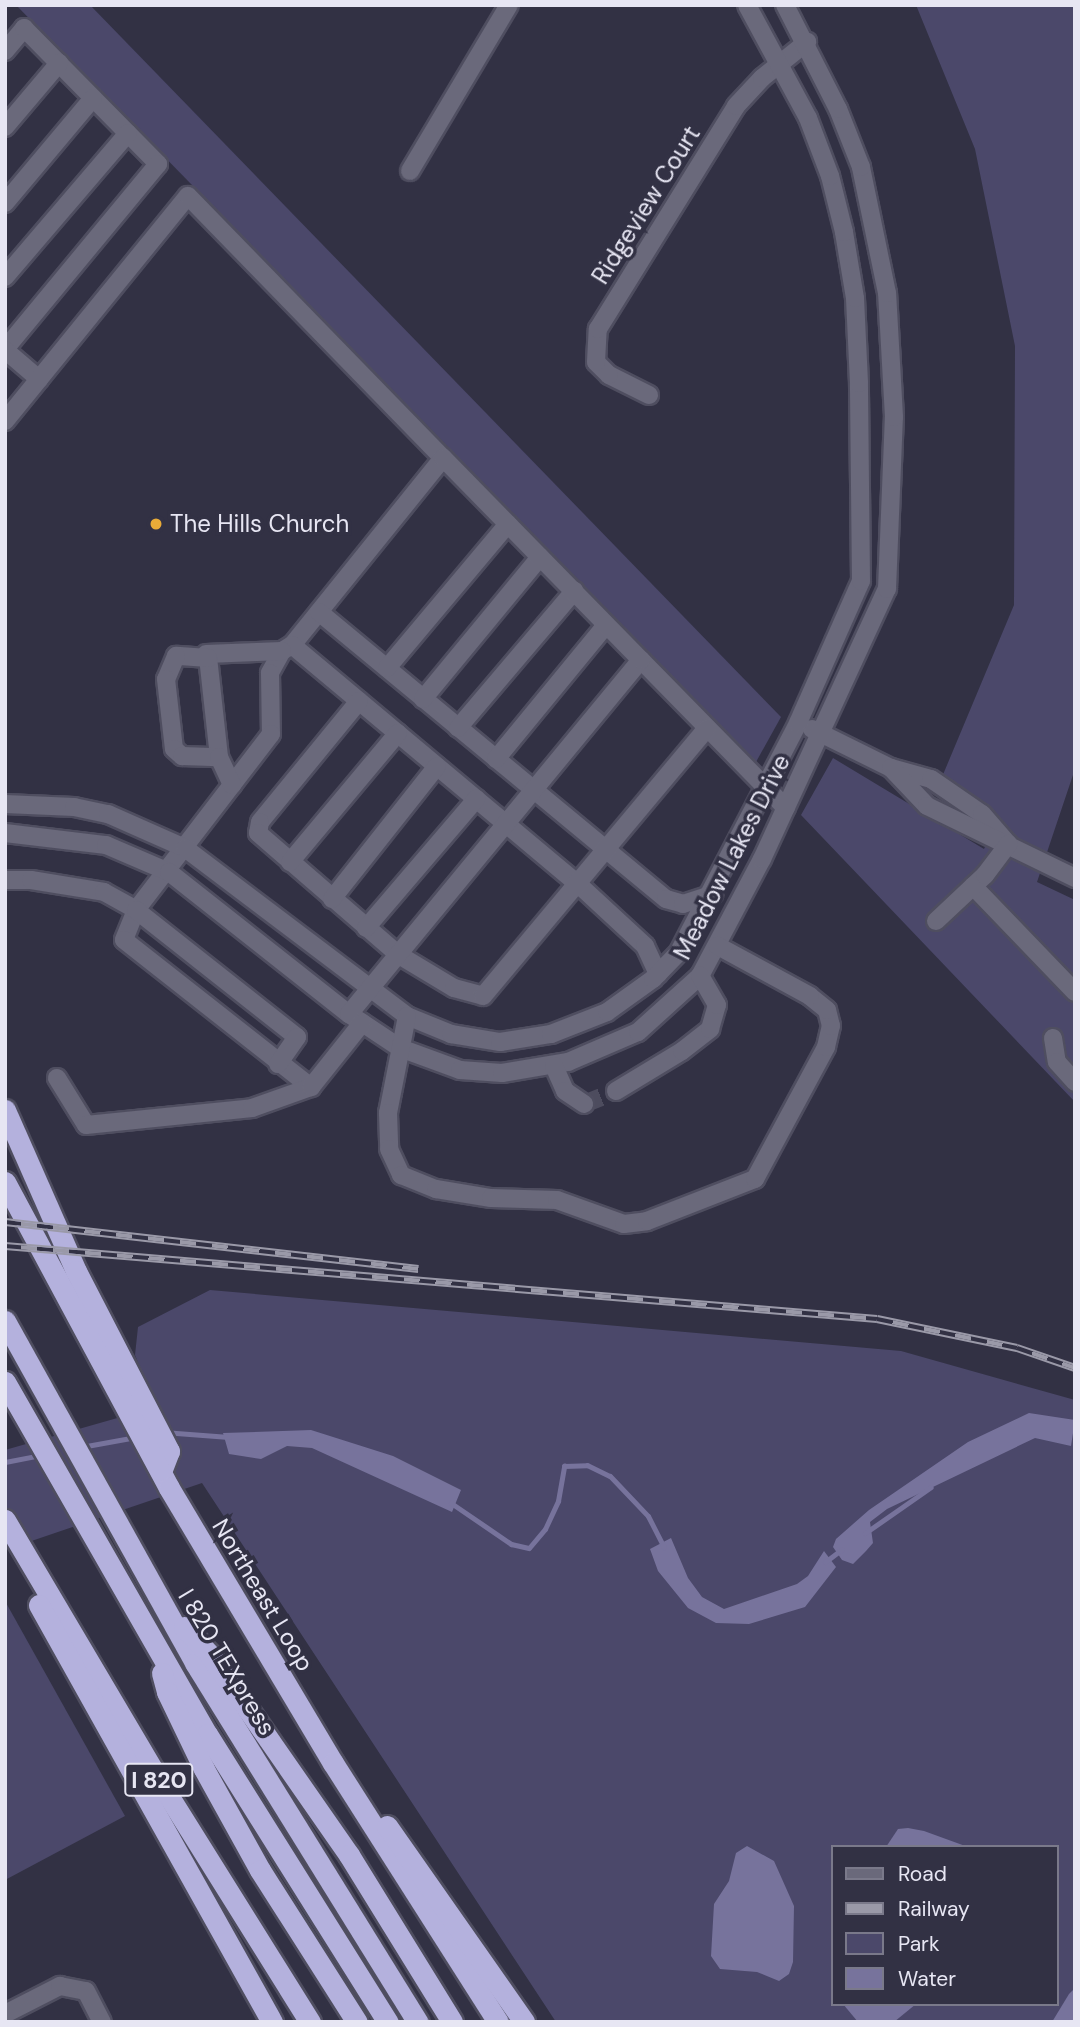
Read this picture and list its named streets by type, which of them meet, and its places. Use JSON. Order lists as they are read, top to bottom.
{
  "streets": {
    "highway": ["Northeast Loop", "I 820 TEXpress", "I 820"],
    "street": ["Ridgeview Court", "Meadow Lakes Drive"]
  },
  "crossings": [
    ["Ridgeview Court", "Meadow Lakes Drive"]
  ],
  "places": ["The Hills Church"],
  "legend": [
    "Road",
    "Railway",
    "Park",
    "Water"
  ]
}
